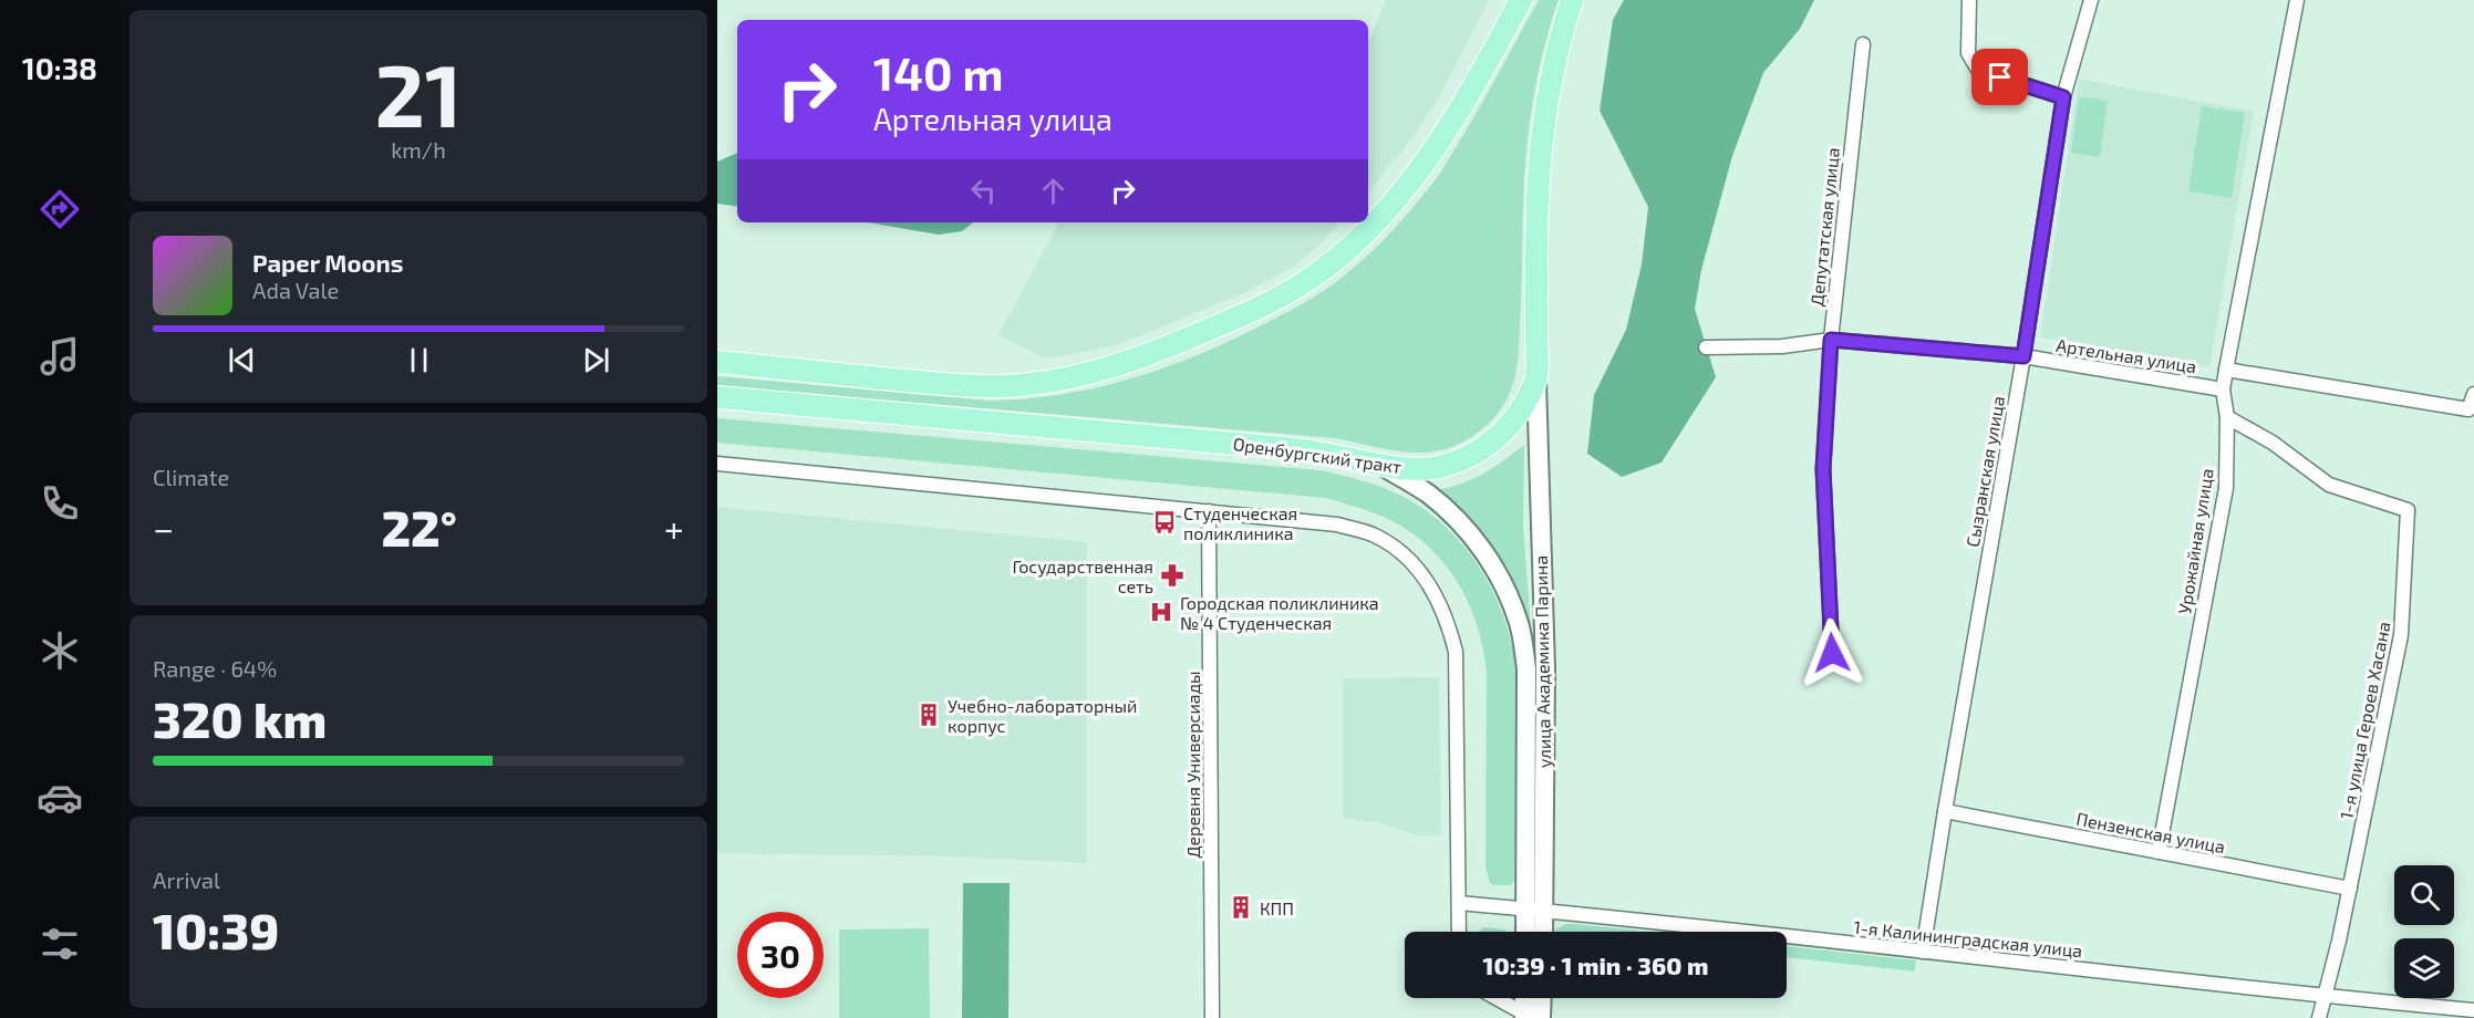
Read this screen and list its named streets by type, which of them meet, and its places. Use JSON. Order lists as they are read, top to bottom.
{
  "streets": {
    "main road": ["Оренбургский тракт", "улица Академика Парина"],
    "street": [
      "Депутатская улица",
      "Артельная улица",
      "Сызранская улица",
      "Урожайная улица",
      "1-я улица Героев Хасана",
      "Деревня Универсиады",
      "Пензенская улица",
      "1-я Калининградская улица"
    ]
  },
  "crossings": [
    ["Депутатская улица", "Артельная улица"],
    ["Артельная улица", "Сызранская улица"],
    ["Артельная улица", "Урожайная улица"],
    ["Оренбургский тракт", "улица Академика Парина"],
    ["Сызранская улица", "Пензенская улица"],
    ["Сызранская улица", "1-я Калининградская улица"],
    ["Урожайная улица", "1-я улица Героев Хасана"],
    ["Урожайная улица", "Пензенская улица"],
    ["улица Академика Парина", "1-я Калининградская улица"],
    ["1-я улица Героев Хасана", "Пензенская улица"],
    ["1-я улица Героев Хасана", "1-я Калининградская улица"]
  ],
  "places": {
    "bus stop": ["Студенческая поликлиника"],
    "pharmacy": ["Государственная сеть"],
    "hospital": ["Городская поликлиника № 4 Студенческая"],
    "building": ["Учебно-лабораторный корпус", "КПП"]
  },
  "page": {
    "tabs": "10:38",
    "tile": [
      ["21", "km/h"],
      "Climate",
      ["Range · 64%", "320 km"],
      ["Arrival", "10:39"]
    ],
    "turn": ["140 m", "Артельная улица"],
    "song": ["Paper Moons", "Ada Vale"],
    "heat": ["−", "22°", "+"],
    "limit": "30",
    "trip": "10:39 · 1 min · 360 m"
  }
}
